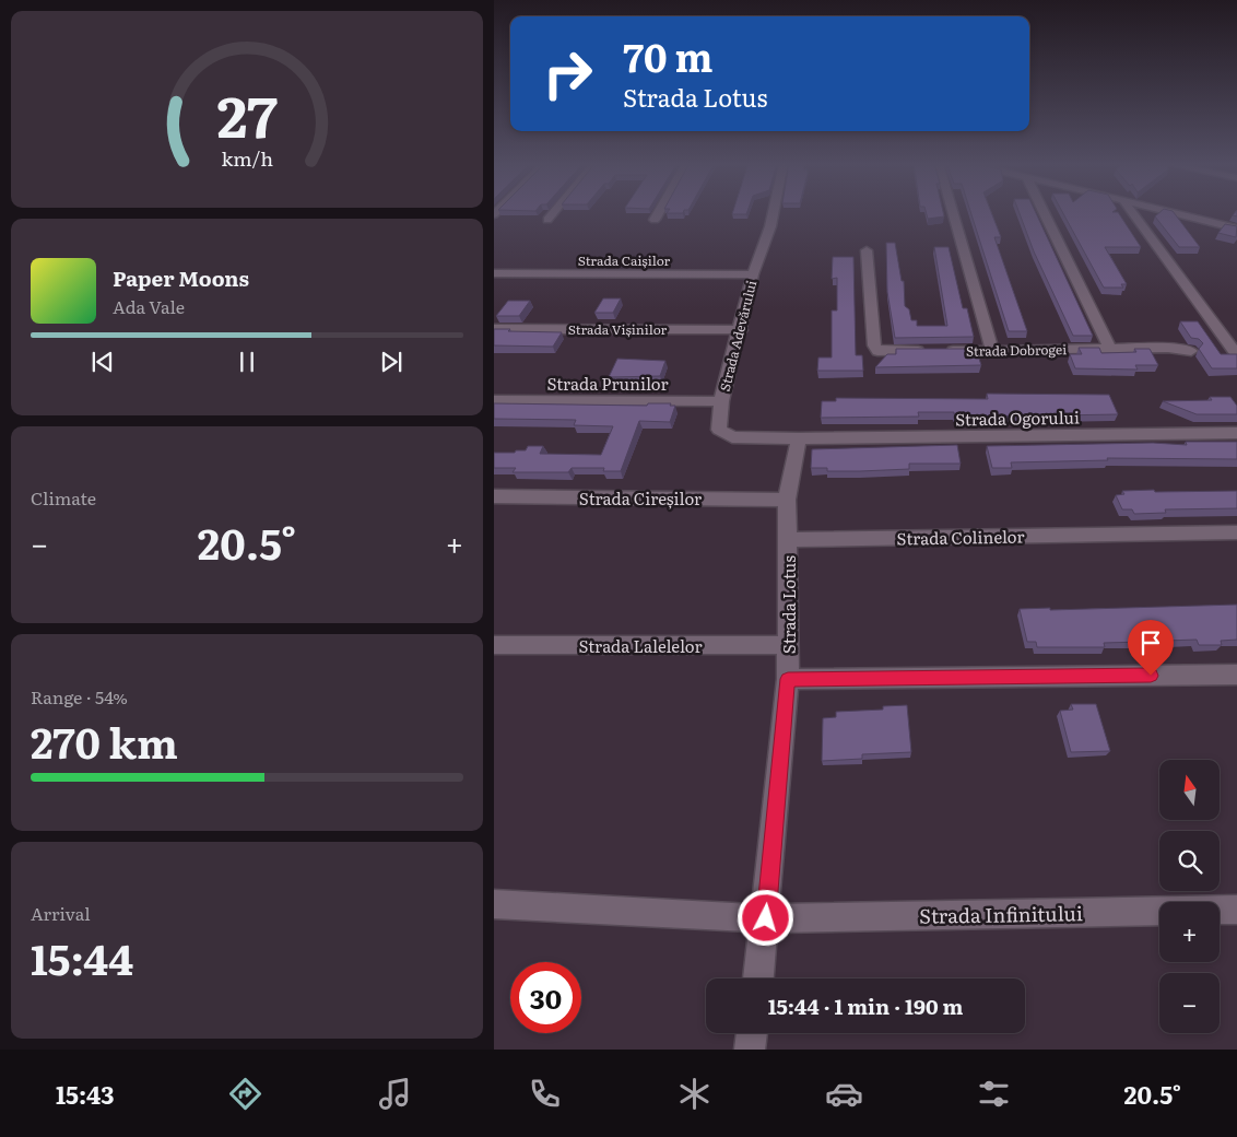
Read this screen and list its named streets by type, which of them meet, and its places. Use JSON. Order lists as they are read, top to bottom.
{
  "streets": {
    "street": [
      "Strada Caișilor",
      "Strada Vișinilor",
      "Strada Adevărului",
      "Strada Dobrogei",
      "Strada Prunilor",
      "Strada Ogorului",
      "Strada Cireșilor",
      "Strada Colinelor",
      "Strada Lotus",
      "Strada Lalelelor",
      "Strada Infinitului"
    ]
  },
  "crossings": [
    ["Strada Caișilor", "Strada Adevărului"],
    ["Strada Vișinilor", "Strada Adevărului"],
    ["Strada Adevărului", "Strada Prunilor"],
    ["Strada Adevărului", "Strada Ogorului"],
    ["Strada Colinelor", "Strada Lotus"],
    ["Strada Lotus", "Strada Lalelelor"]
  ],
  "north": "top",
  "page": {
    "turn": ["70 m", "Strada Lotus"],
    "song": ["Paper Moons", "Ada Vale"],
    "tile": [
      "Climate",
      ["Range · 54%", "270 km"],
      ["Arrival", "15:44"]
    ],
    "heat": ["−", "20.5°", "+"],
    "map_buttons": ["+", "−"],
    "limit": "30",
    "trip": "15:44 · 1 min · 190 m",
    "tabs": ["15:43", "20.5°"],
    "gauge": ["27", "km/h"]
  }
}
